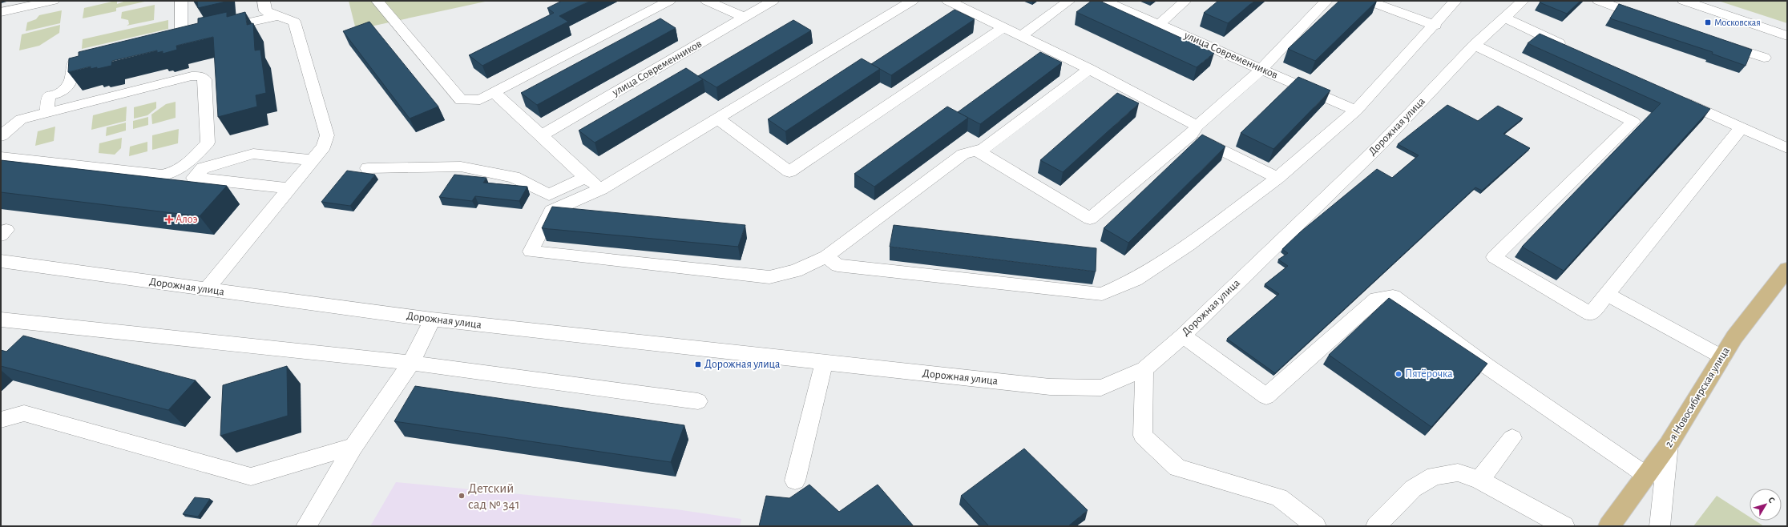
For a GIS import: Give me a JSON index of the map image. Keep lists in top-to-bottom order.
{
  "streets": {
    "main road": ["2-я Новосибирская улица"],
    "street": ["улица Современников", "Дорожная улица"]
  },
  "places": {
    "transit": ["Московская", "Дорожная улица"],
    "health": ["Алоэ"],
    "other": ["Пятёрочка", "Детский сад № 341"]
  },
  "north": "top right"
}
